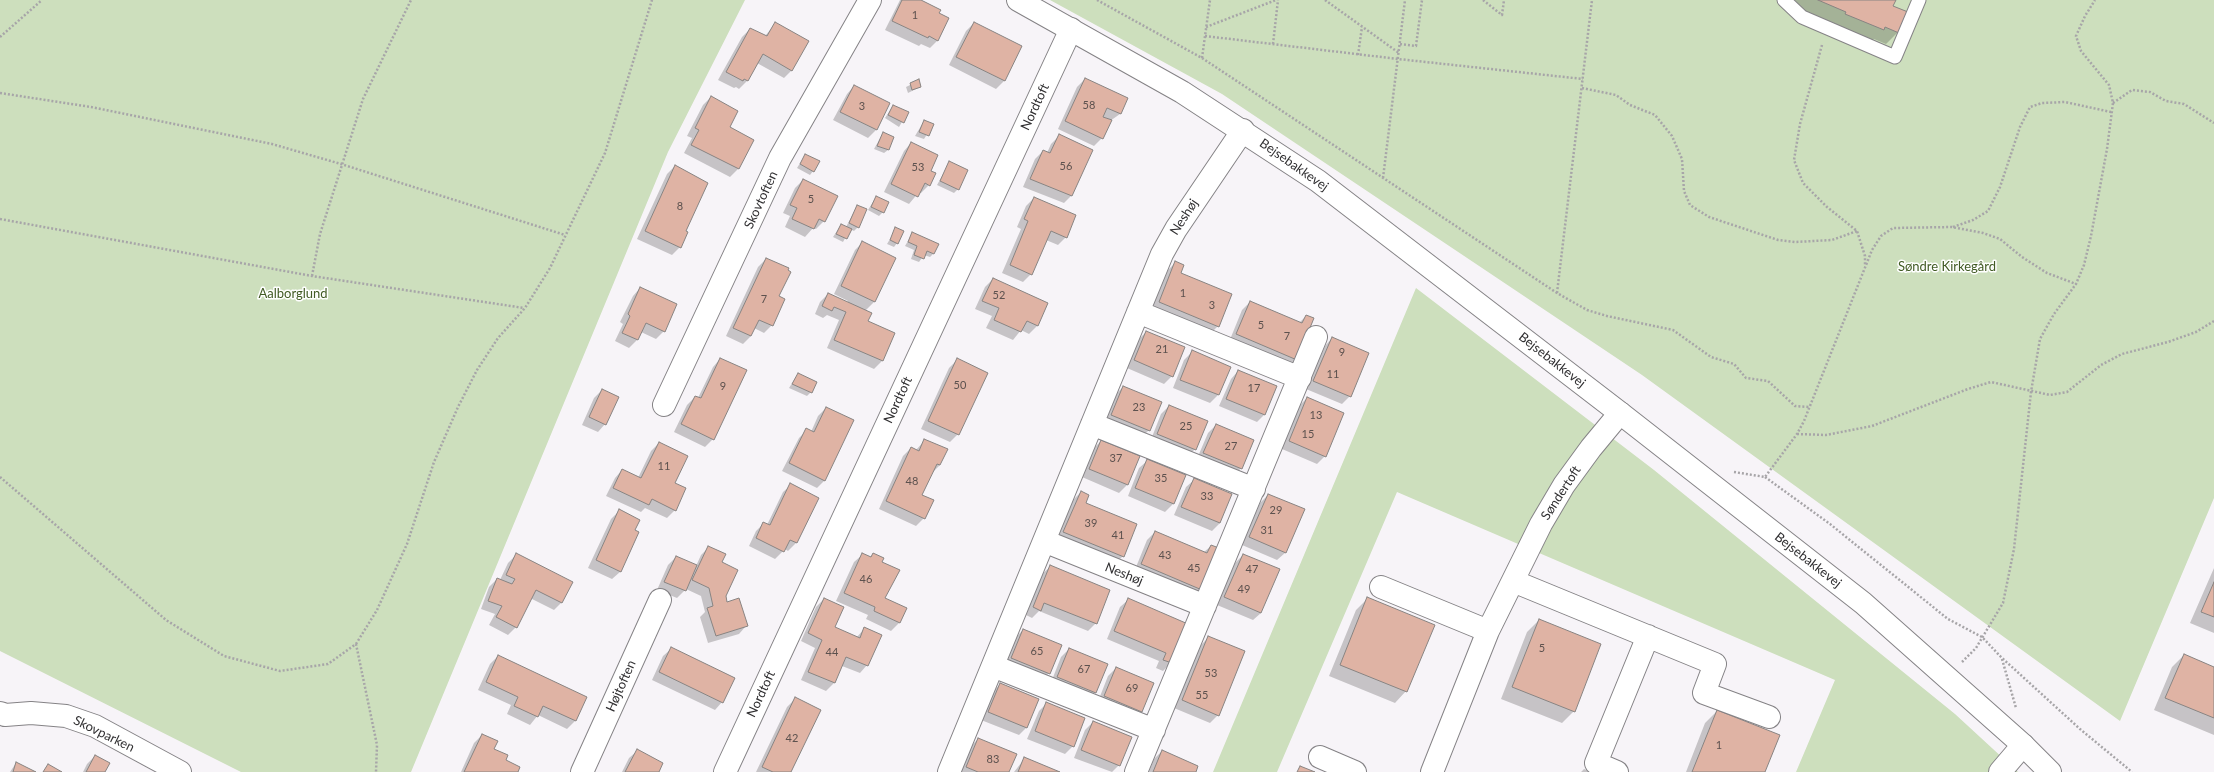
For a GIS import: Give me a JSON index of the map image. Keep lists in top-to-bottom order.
{
  "streets": {
    "street": [
      "Nordtoft",
      "Bejsebakkevej",
      "Skovtoften",
      "Neshøj",
      "Søndertoft",
      "Højtoften",
      "Skovparken"
    ]
  },
  "crossings": [
    ["Nordtoft", "Bejsebakkevej"],
    ["Bejsebakkevej", "Neshøj"],
    ["Bejsebakkevej", "Søndertoft"]
  ],
  "parks": ["Søndre Kirkegård", "Aalborglund"],
  "house_numbers": [
    "1",
    "58",
    "3",
    "56",
    "53",
    "5",
    "8",
    "1",
    "52",
    "7",
    "3",
    "5",
    "7",
    "21",
    "9",
    "11",
    "50",
    "9",
    "17",
    "23",
    "13",
    "25",
    "15",
    "27",
    "37",
    "11",
    "35",
    "48",
    "33",
    "29",
    "39",
    "31",
    "41",
    "43",
    "45",
    "47",
    "46",
    "49",
    "5",
    "65",
    "44",
    "67",
    "53",
    "69",
    "55",
    "42",
    "1",
    "83"
  ]
}
